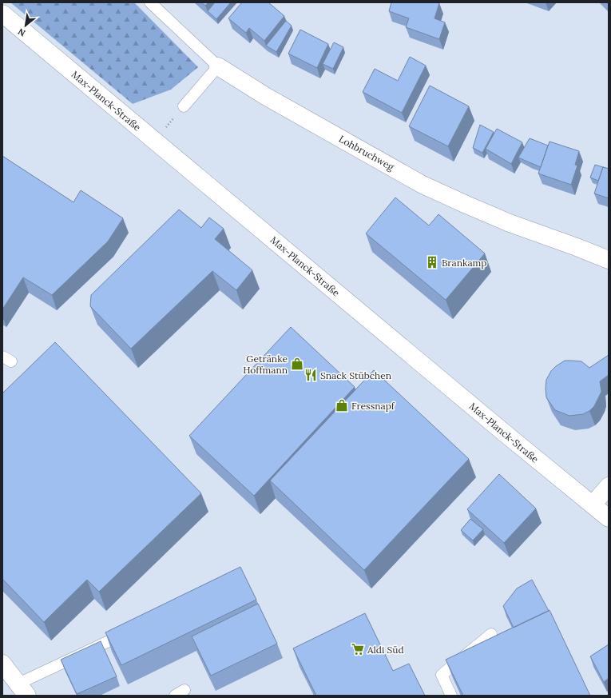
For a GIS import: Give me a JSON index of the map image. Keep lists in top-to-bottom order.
{
  "streets": {
    "street": ["Max-Planck-Straße", "Lohbruchweg"]
  },
  "places": {
    "building": ["Brankamp"],
    "shop": ["Getränke Hoffmann", "Fressnapf"],
    "restaurant": ["Snack Stübchen"],
    "supermarket": ["Aldi Süd"]
  },
  "north": "bottom left"
}
